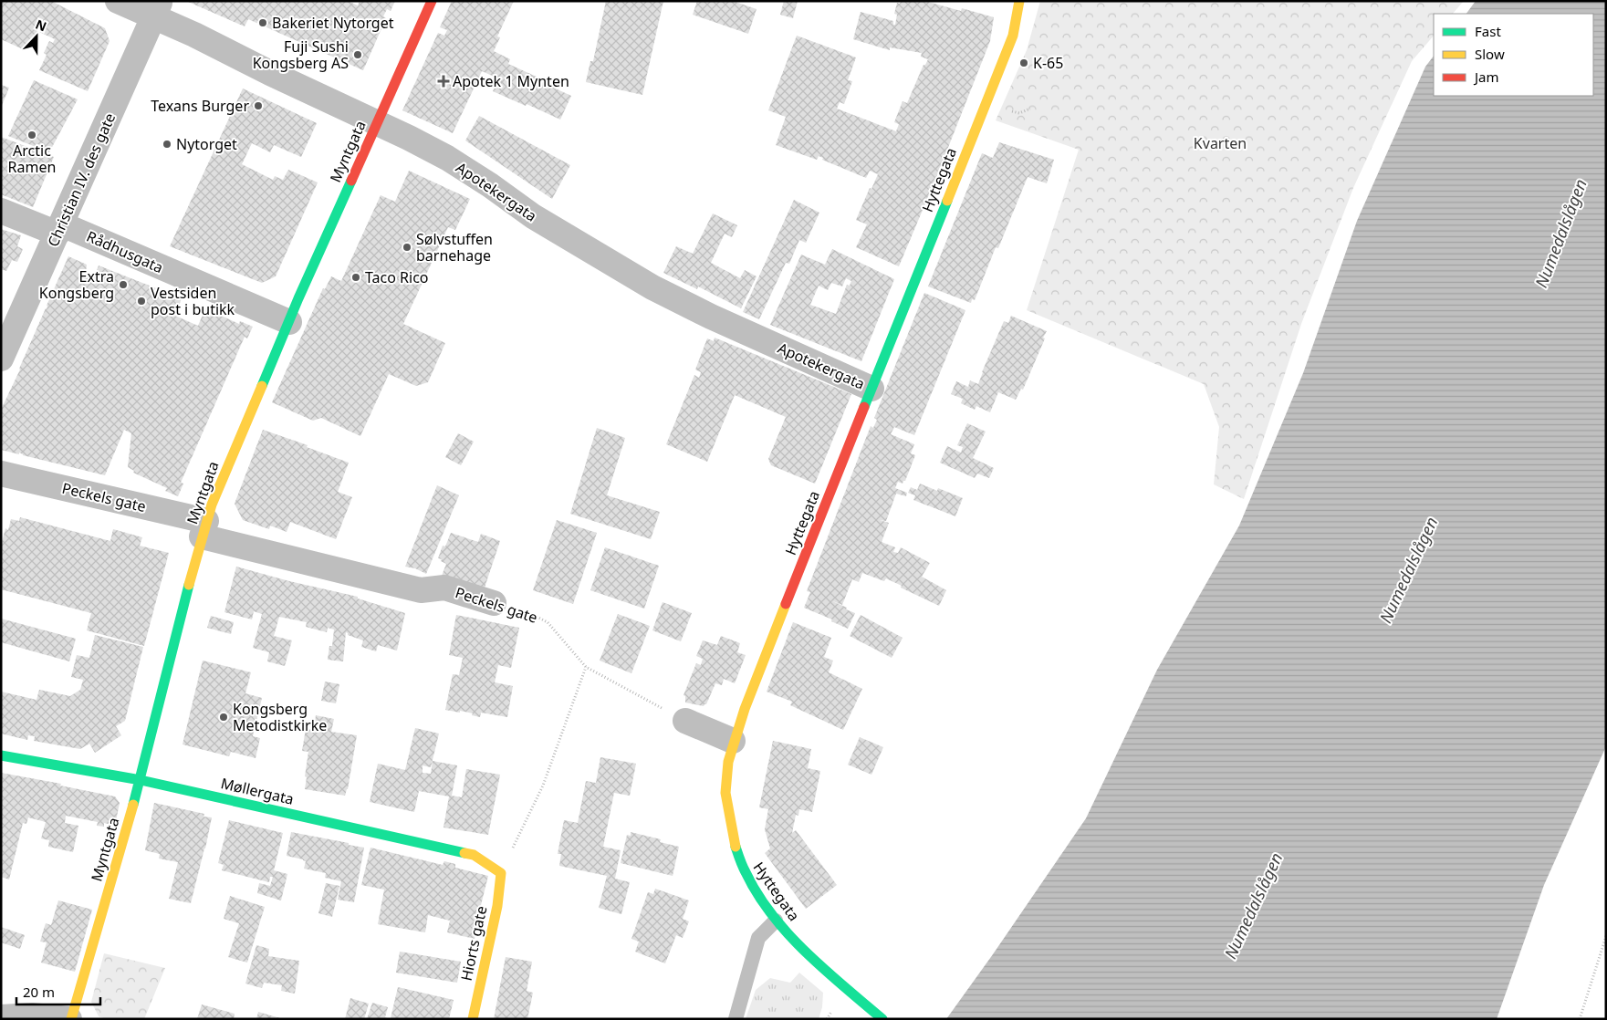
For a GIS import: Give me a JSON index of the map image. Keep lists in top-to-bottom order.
{
  "streets": {
    "street": [
      "Myntgata",
      "Christian IV. des gate",
      "Hyttegata",
      "Apotekergata",
      "Rådhusgata",
      "Peckels gate",
      "Møllergata",
      "Hiorts gate"
    ]
  },
  "crossings": [
    ["Myntgata", "Apotekergata"],
    ["Myntgata", "Rådhusgata"],
    ["Myntgata", "Peckels gate"],
    ["Myntgata", "Møllergata"],
    ["Christian IV. des gate", "Apotekergata"],
    ["Christian IV. des gate", "Rådhusgata"],
    ["Hyttegata", "Apotekergata"],
    ["Møllergata", "Hiorts gate"]
  ],
  "water": ["Numedalslågen"],
  "parks": ["Kvarten"],
  "places": {
    "other": [
      "Bakeriet Nytorget",
      "Fuji Sushi Kongsberg AS",
      "K-65",
      "Texans Burger",
      "Arctic Ramen",
      "Nytorget",
      "Sølvstuffen barnehage",
      "Taco Rico",
      "Extra Kongsberg",
      "Vestsiden post i butikk",
      "Kongsberg Metodistkirke"
    ],
    "health": ["Apotek 1 Mynten"]
  },
  "legend": ["Fast", "Slow", "Jam"],
  "scale_bar": "20 m",
  "north": "top"
}
